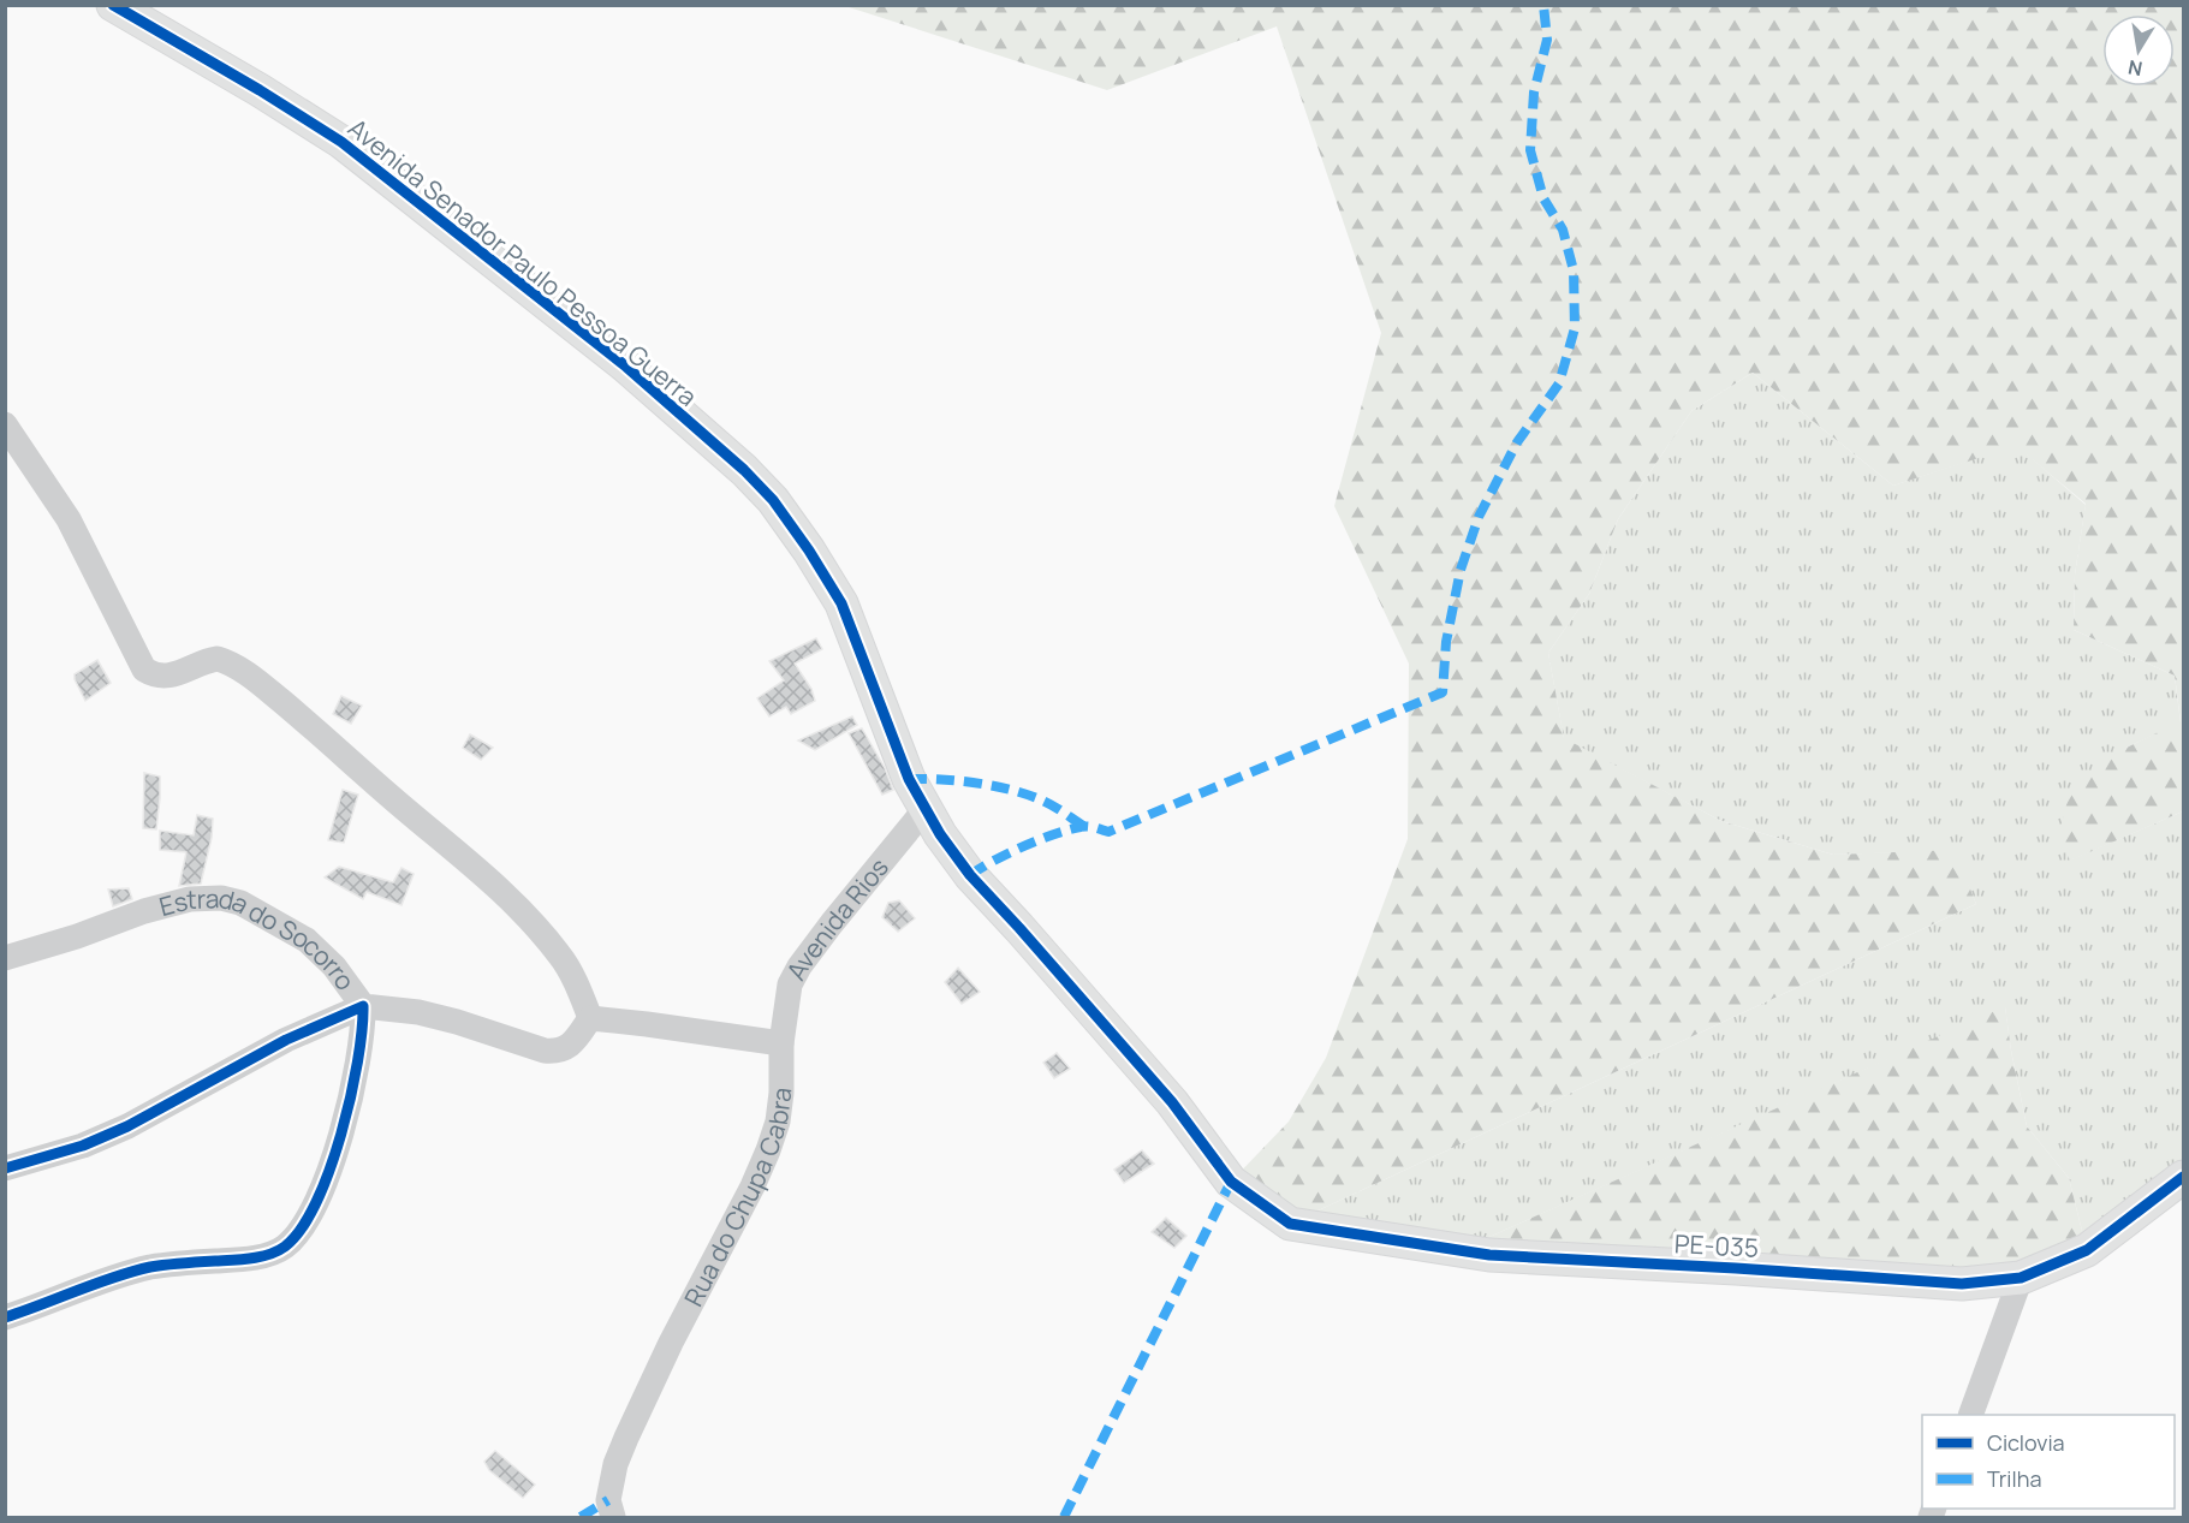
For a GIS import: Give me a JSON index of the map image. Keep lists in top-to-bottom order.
{
  "streets": {
    "main road": ["Avenida Senador Paulo Pessoa Guerra", "PE-035"],
    "street": ["Avenida Rios", "Estrada do Socorro", "Rua do Chupa Cabra"]
  },
  "crossings": [
    ["Avenida Senador Paulo Pessoa Guerra", "Avenida Rios"],
    ["Avenida Senador Paulo Pessoa Guerra", "PE-035"],
    ["Avenida Rios", "Rua do Chupa Cabra"]
  ],
  "legend": ["Ciclovia", "Trilha"],
  "north": "bottom"
}
